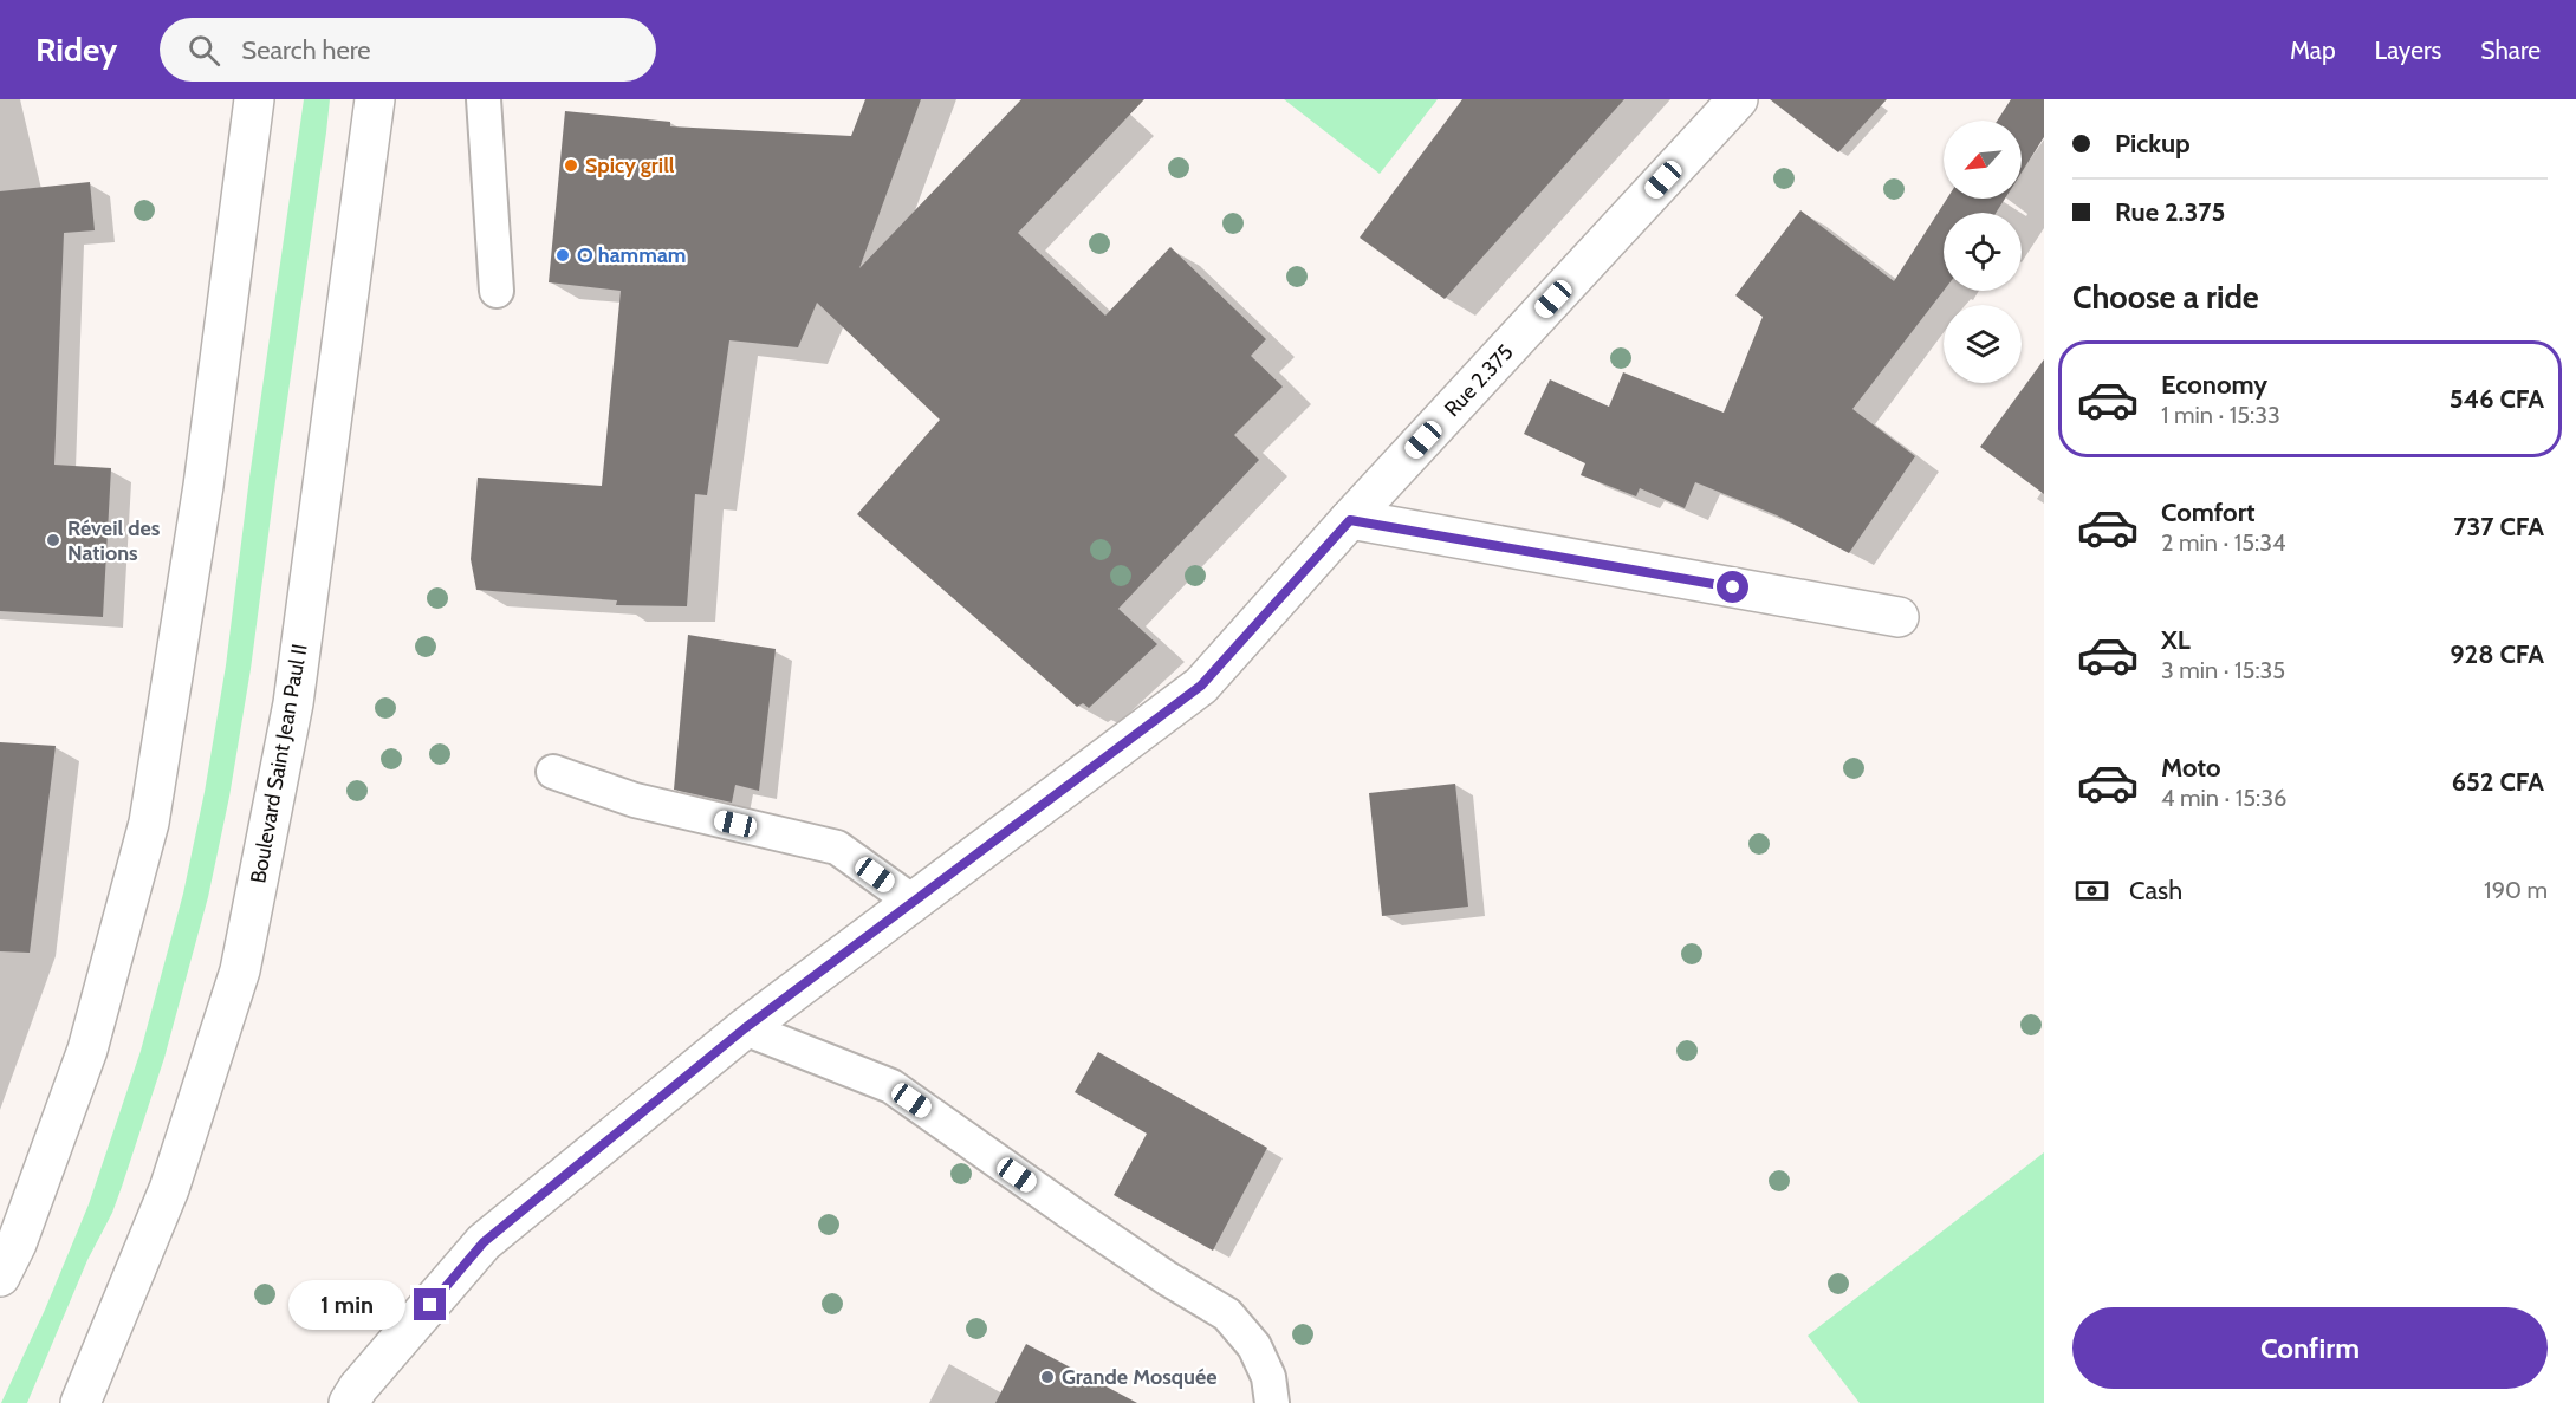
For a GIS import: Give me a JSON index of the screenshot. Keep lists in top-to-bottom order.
{
  "streets": {
    "main road": ["Rue 2.375", "Boulevard Saint Jean Paul II"]
  },
  "places": [
    "Spicy grill",
    "O hammam",
    "Réveil des Nations",
    "Grande Mosquée"
  ],
  "north": "bottom left",
  "page": {
    "header": "Ridey",
    "search": "Search here",
    "nav": ["Map", "Layers", "Share"],
    "banner": ["Pickup", "Rue 2.375"],
    "heading": "Choose a ride",
    "list": [
      {
        "name": "Economy",
        "note": "1 min · 15:33",
        "value": "546 CFA"
      },
      {
        "name": "Comfort",
        "note": "2 min · 15:34",
        "value": "737 CFA"
      },
      {
        "name": "XL",
        "note": "3 min · 15:35",
        "value": "928 CFA"
      },
      {
        "name": "Moto",
        "note": "4 min · 15:36",
        "value": "652 CFA"
      }
    ],
    "pay": ["Cash", "190 m"],
    "bubble": "1 min",
    "buttons": "Confirm"
  }
}
